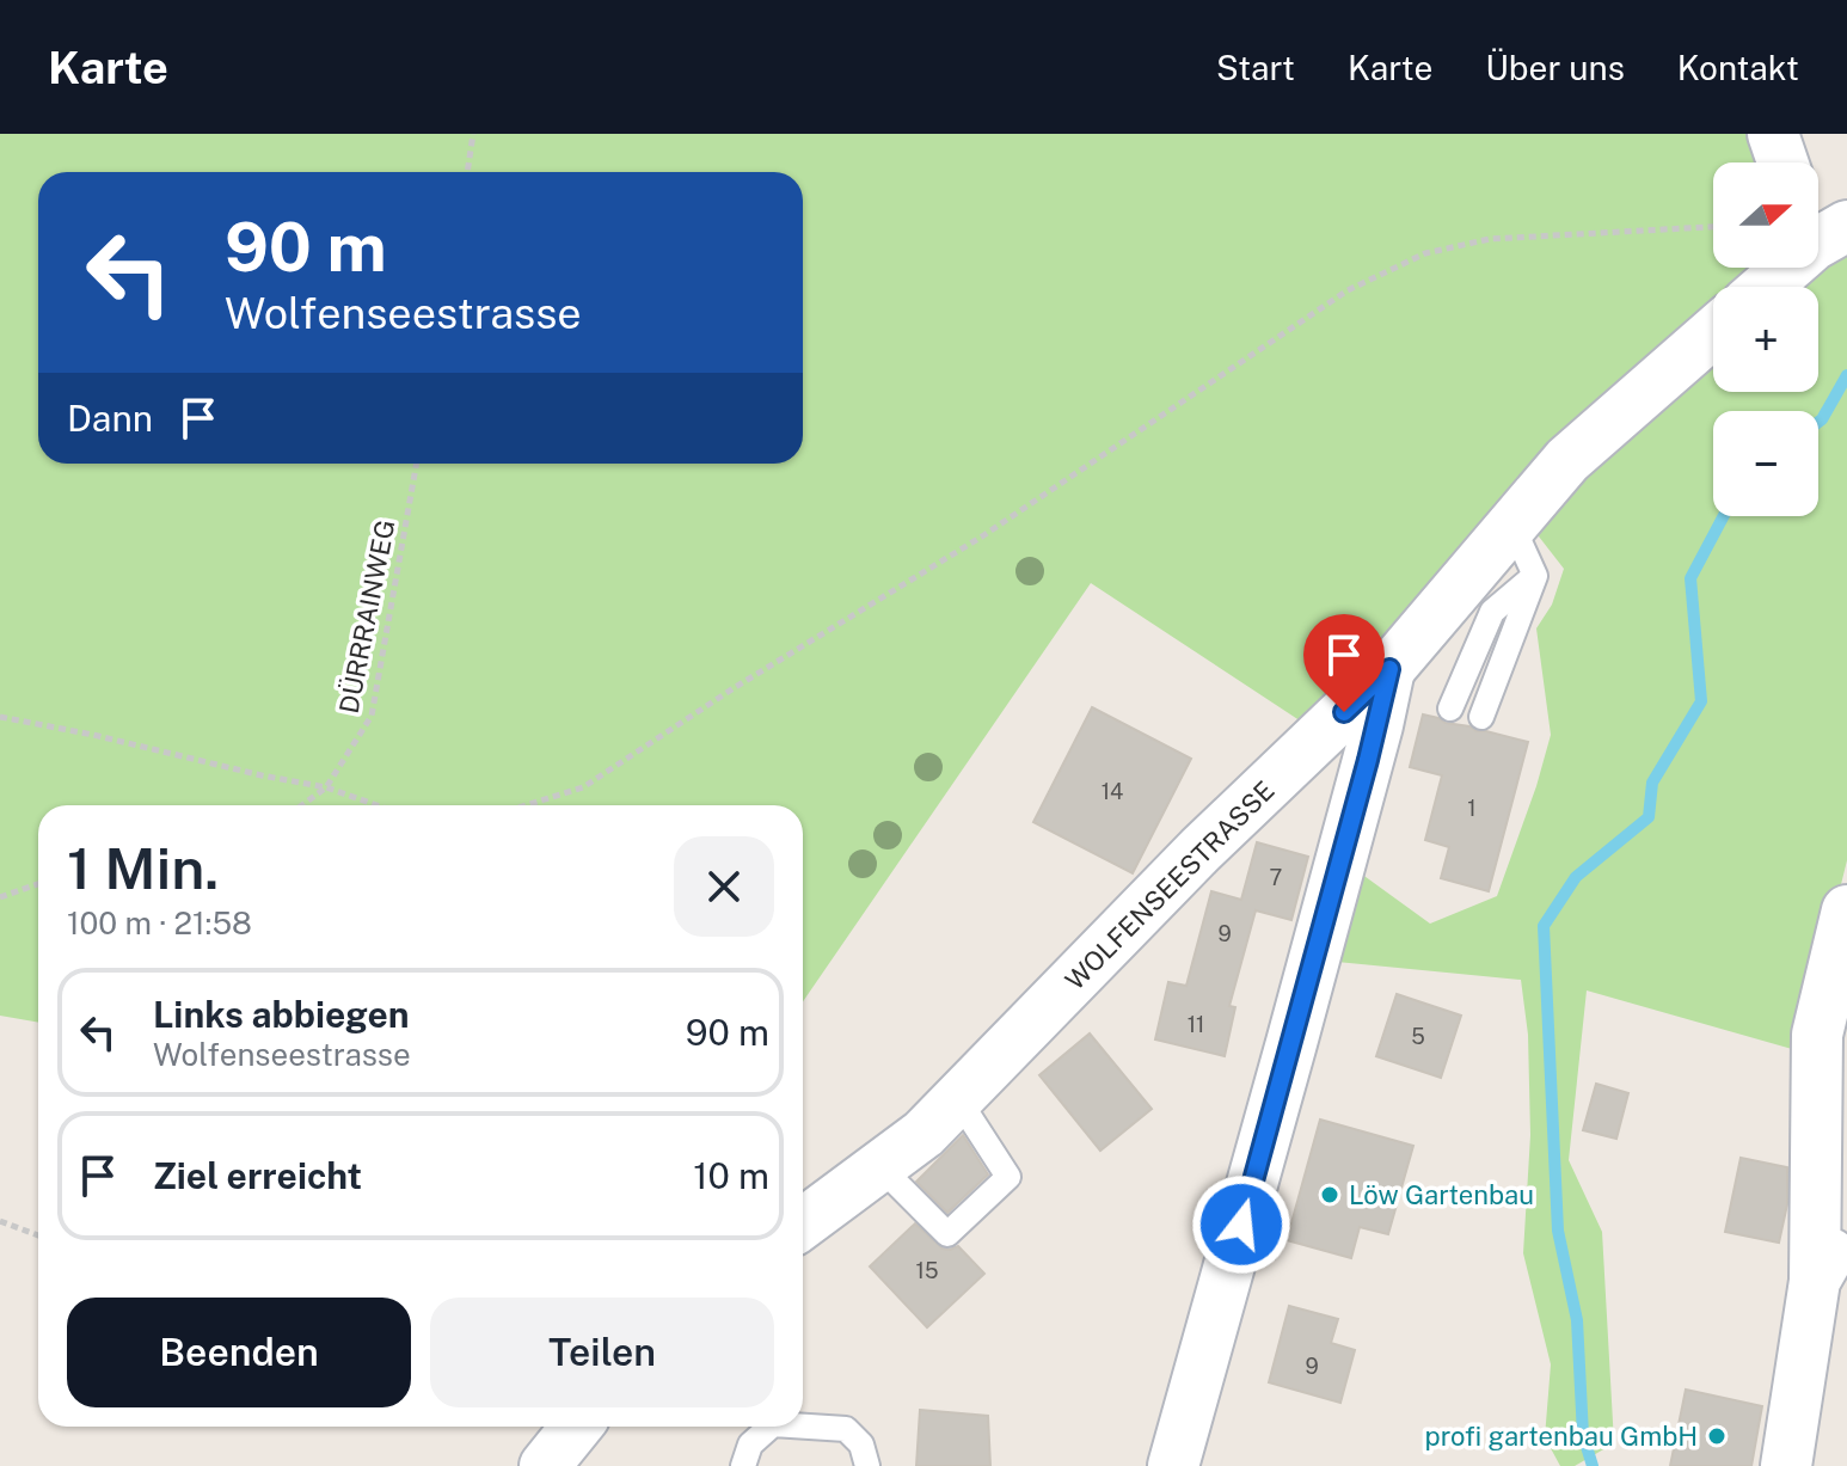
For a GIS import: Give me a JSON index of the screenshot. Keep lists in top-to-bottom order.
{
  "streets": {
    "street": ["WOLFENSEESTRASSE"],
    "path": ["DÜRRRAINWEG"]
  },
  "places": ["Löw Gartenbau", "profi gartenbau GmbH"],
  "house_numbers": [
    "14",
    "1",
    "7",
    "9",
    "11",
    "5",
    "15",
    "9"
  ],
  "north": "right",
  "page": {
    "header": "Karte",
    "nav": [
      "Start",
      "Karte",
      "Über uns",
      "Kontakt"
    ],
    "map_buttons": ["+", "−"],
    "turn": ["90 m", "Wolfenseestrasse"],
    "then": "Dann",
    "heading": ["1 Min.", "100 m · 21:58"],
    "list": [
      {
        "name": "Links abbiegen",
        "note": "Wolfenseestrasse",
        "value": "90 m"
      },
      {
        "name": "Ziel erreicht",
        "value": "10 m"
      }
    ],
    "buttons": ["Beenden", "Teilen"]
  }
}
